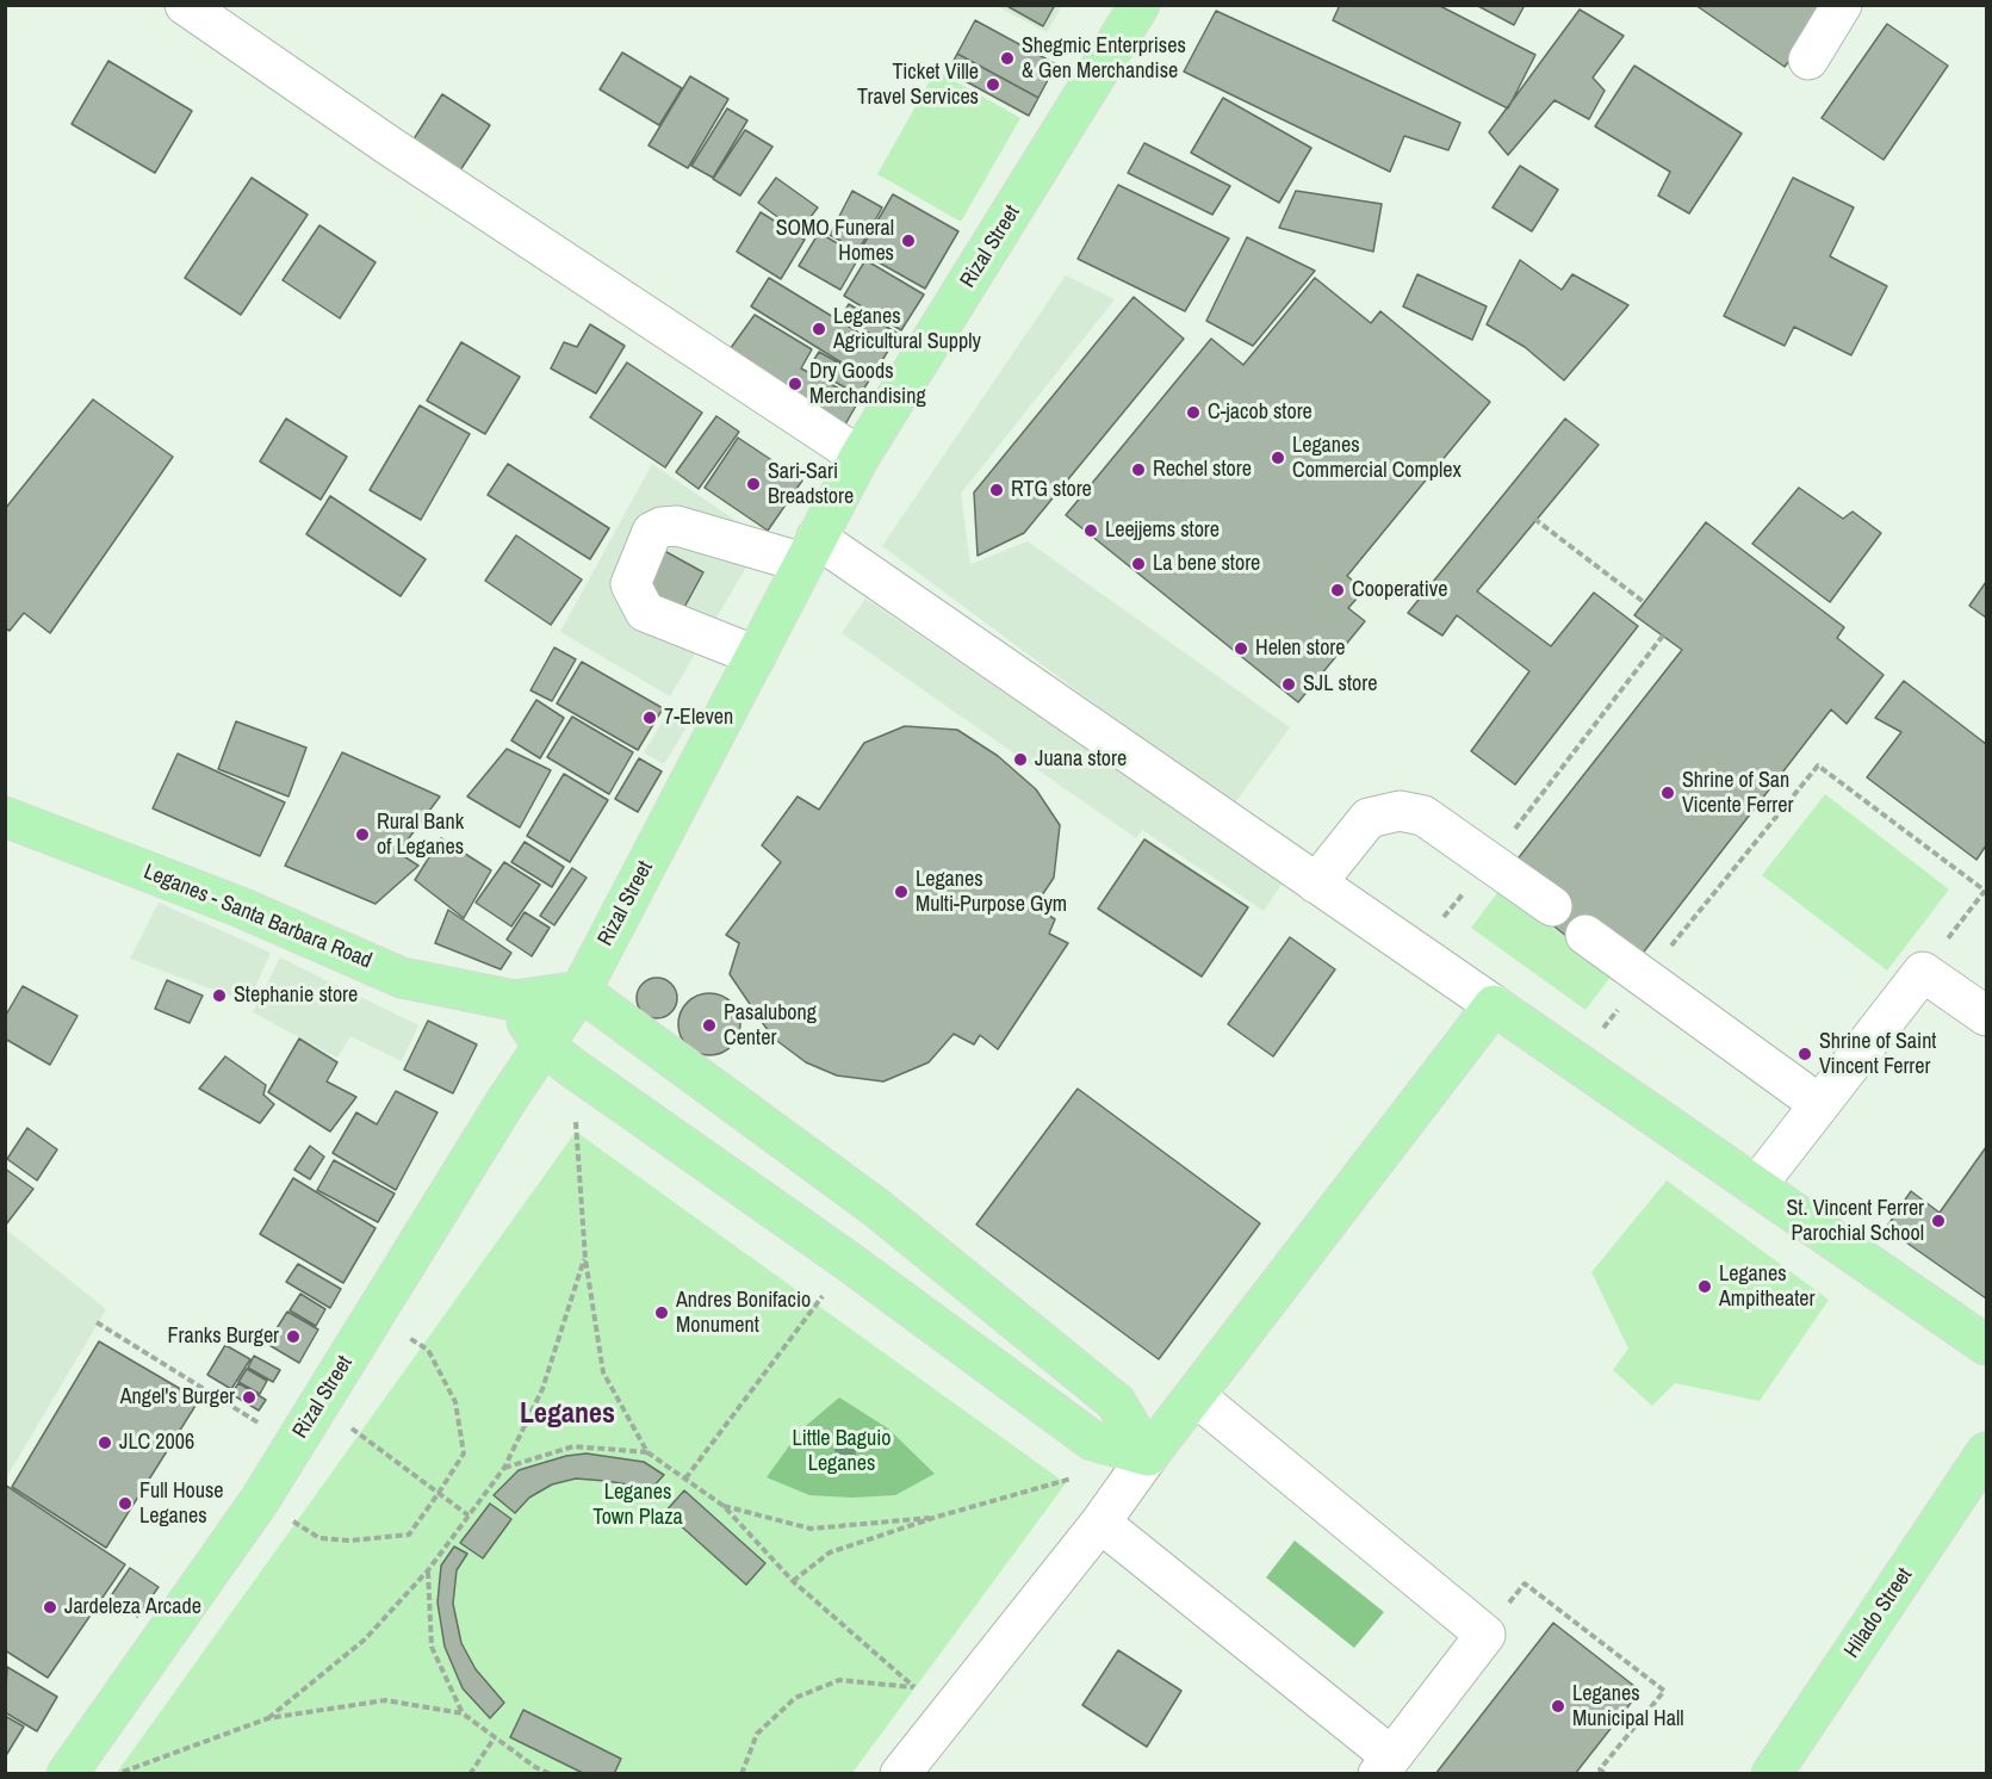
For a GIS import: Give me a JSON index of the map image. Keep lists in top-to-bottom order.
{
  "streets": {
    "main road": ["Rizal Street", "Leganes - Santa Barbara Road", "Hilado Street"]
  },
  "crossings": [
    ["Rizal Street", "Leganes - Santa Barbara Road"]
  ],
  "districts": ["Leganes"],
  "parks": ["Little Baguio Leganes", "Leganes Town Plaza"],
  "places": [
    "Shegmic Enterprises & Gen Merchandise",
    "Ticket Ville Travel Services",
    "SOMO Funeral Homes",
    "Leganes Agricultural Supply",
    "Dry Goods Merchandising",
    "C-jacob store",
    "Leganes Commercial Complex",
    "Rechel store",
    "Sari-Sari Breadstore",
    "RTG store",
    "Leejjems store",
    "La bene store",
    "Cooperative",
    "Helen store",
    "SJL store",
    "7-Eleven",
    "Juana store",
    "Shrine of San Vicente Ferrer",
    "Rural Bank of Leganes",
    "Leganes Multi-Purpose Gym",
    "Stephanie store",
    "Pasalubong Center",
    "Shrine of Saint Vincent Ferrer",
    "St. Vincent Ferrer Parochial School",
    "Leganes Ampitheater",
    "Andres Bonifacio Monument",
    "Franks Burger",
    "Angel's Burger",
    "JLC 2006",
    "Full House Leganes",
    "Jardeleza Arcade",
    "Leganes Municipal Hall"
  ]
}
